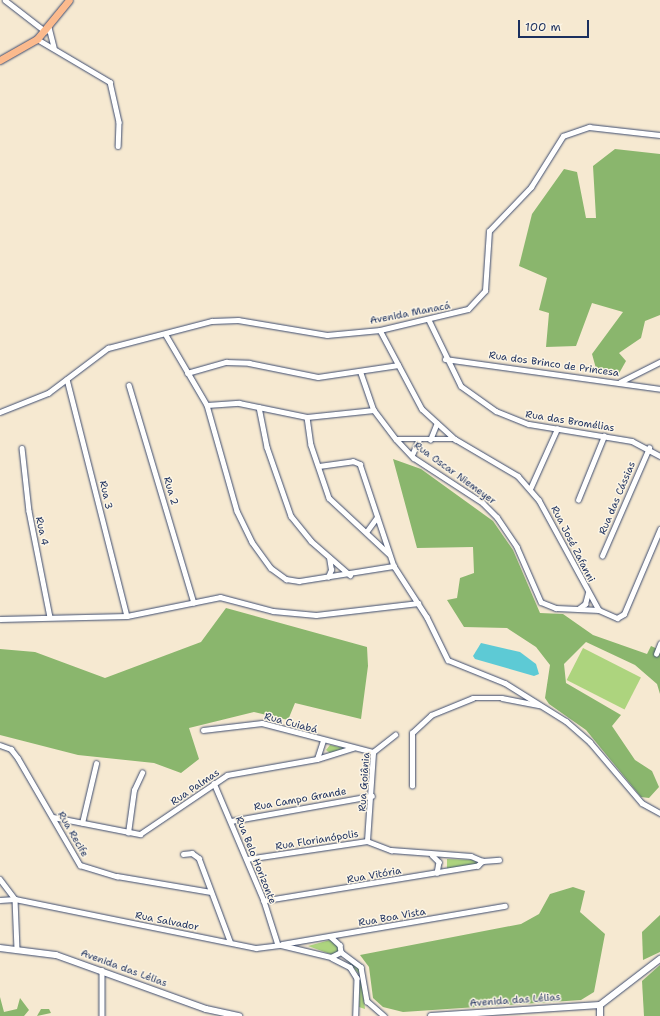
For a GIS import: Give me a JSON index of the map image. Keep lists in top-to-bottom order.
{
  "streets": {
    "street": [
      "Avenida Manacá",
      "Rua dos Brinco de Princesa",
      "Rua das Bromélias",
      "Rua Oscar Niemeyer",
      "Rua 2",
      "Rua 3",
      "Rua das Cássias",
      "Rua 4",
      "Rua José Zafanni",
      "Rua Cuiabá",
      "Rua Goiânia",
      "Rua Palmas",
      "Rua Campo Grande",
      "Rua Recife",
      "Rua Florianópolis",
      "Rua Belo Horizonte",
      "Rua Vitória",
      "Rua Boa Vista",
      "Rua Salvador",
      "Avenida das Lélias"
    ]
  },
  "crossings": [
    ["Avenida Manacá", "Rua das Bromélias"],
    ["Avenida Manacá", "Rua 3"],
    ["Avenida Manacá", "Rua José Zafanni"],
    ["Rua dos Brinco de Princesa", "Rua das Bromélias"],
    ["Rua das Bromélias", "Rua das Cássias"],
    ["Rua Oscar Niemeyer", "Rua José Zafanni"],
    ["Rua Cuiabá", "Rua Goiânia"],
    ["Rua Cuiabá", "Rua Palmas"],
    ["Rua Goiânia", "Rua Campo Grande"],
    ["Rua Goiânia", "Rua Florianópolis"],
    ["Rua Palmas", "Rua Recife"],
    ["Rua Palmas", "Rua Belo Horizonte"],
    ["Rua Campo Grande", "Rua Belo Horizonte"],
    ["Rua Florianópolis", "Rua Belo Horizonte"],
    ["Rua Florianópolis", "Rua Vitória"],
    ["Rua Belo Horizonte", "Rua Vitória"],
    ["Rua Belo Horizonte", "Rua Boa Vista"],
    ["Rua Belo Horizonte", "Rua Salvador"],
    ["Rua Boa Vista", "Rua Salvador"]
  ],
  "scale_bar": "100 m"
}
